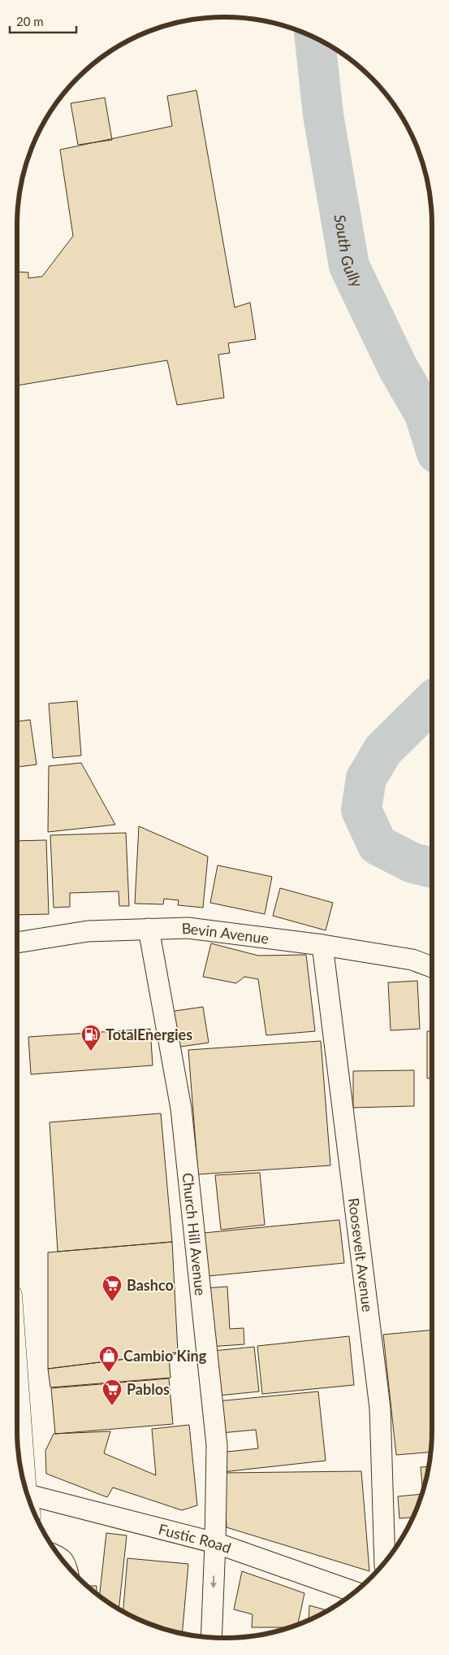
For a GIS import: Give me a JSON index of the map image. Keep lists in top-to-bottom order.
{
  "streets": {
    "street": [
      "Bevin Avenue",
      "Church Hill Avenue",
      "Roosevelt Avenue",
      "Fustic Road"
    ]
  },
  "crossings": [
    ["Bevin Avenue", "Church Hill Avenue"],
    ["Bevin Avenue", "Roosevelt Avenue"],
    ["Church Hill Avenue", "Fustic Road"]
  ],
  "water": ["South Gully"],
  "places": {
    "fuel station": ["TotalEnergies"],
    "supermarket": ["Bashco", "Pablos"],
    "shop": ["Cambio King"]
  },
  "scale_bar": "20 m"
}
